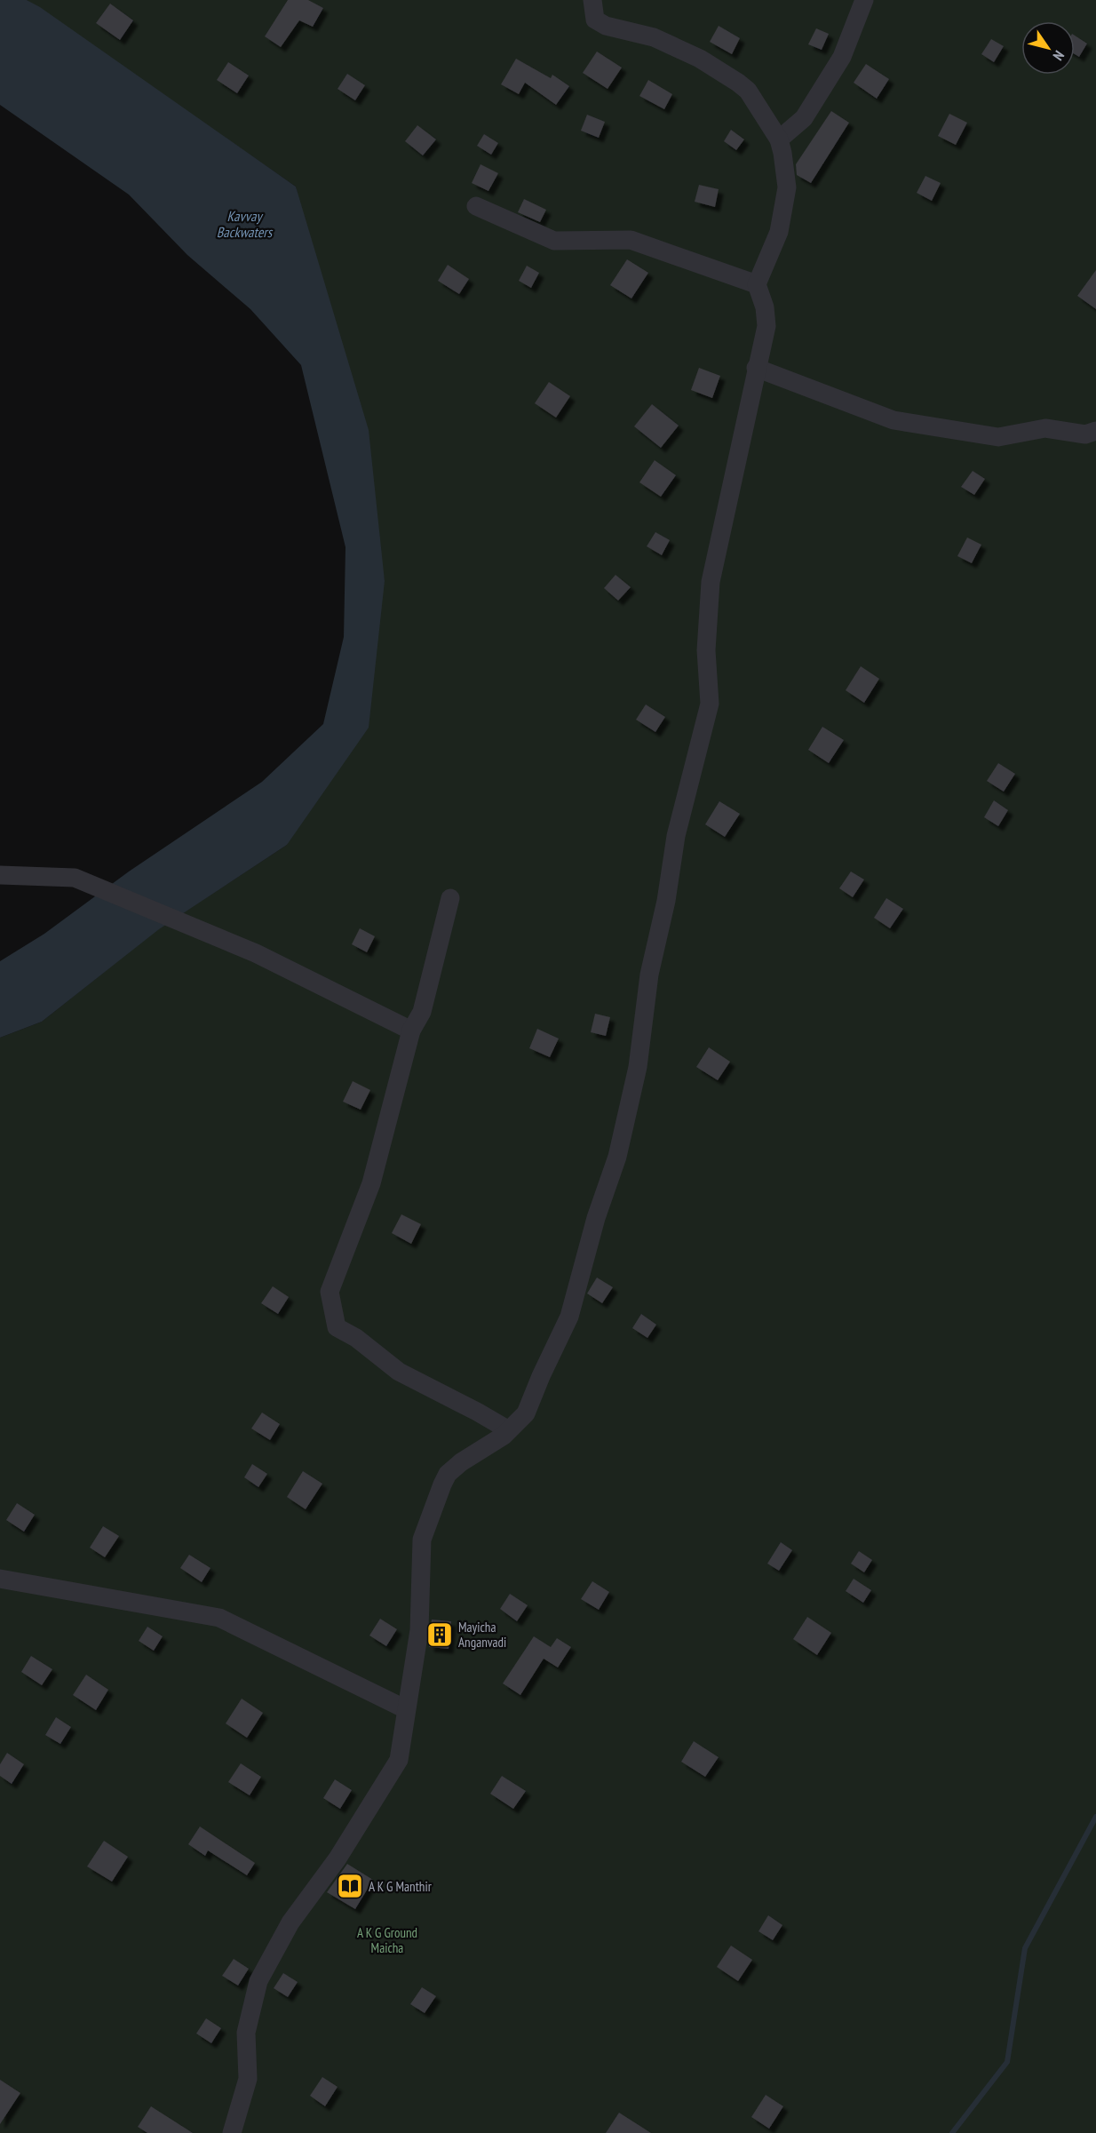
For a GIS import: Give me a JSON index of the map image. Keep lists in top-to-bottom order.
{
  "water": ["Kavvay Backwaters"],
  "parks": ["A K G Ground Maicha"],
  "places": {
    "building": ["Mayicha Anganvadi"],
    "library": ["A K G Manthir"]
  },
  "north": "bottom right"
}
